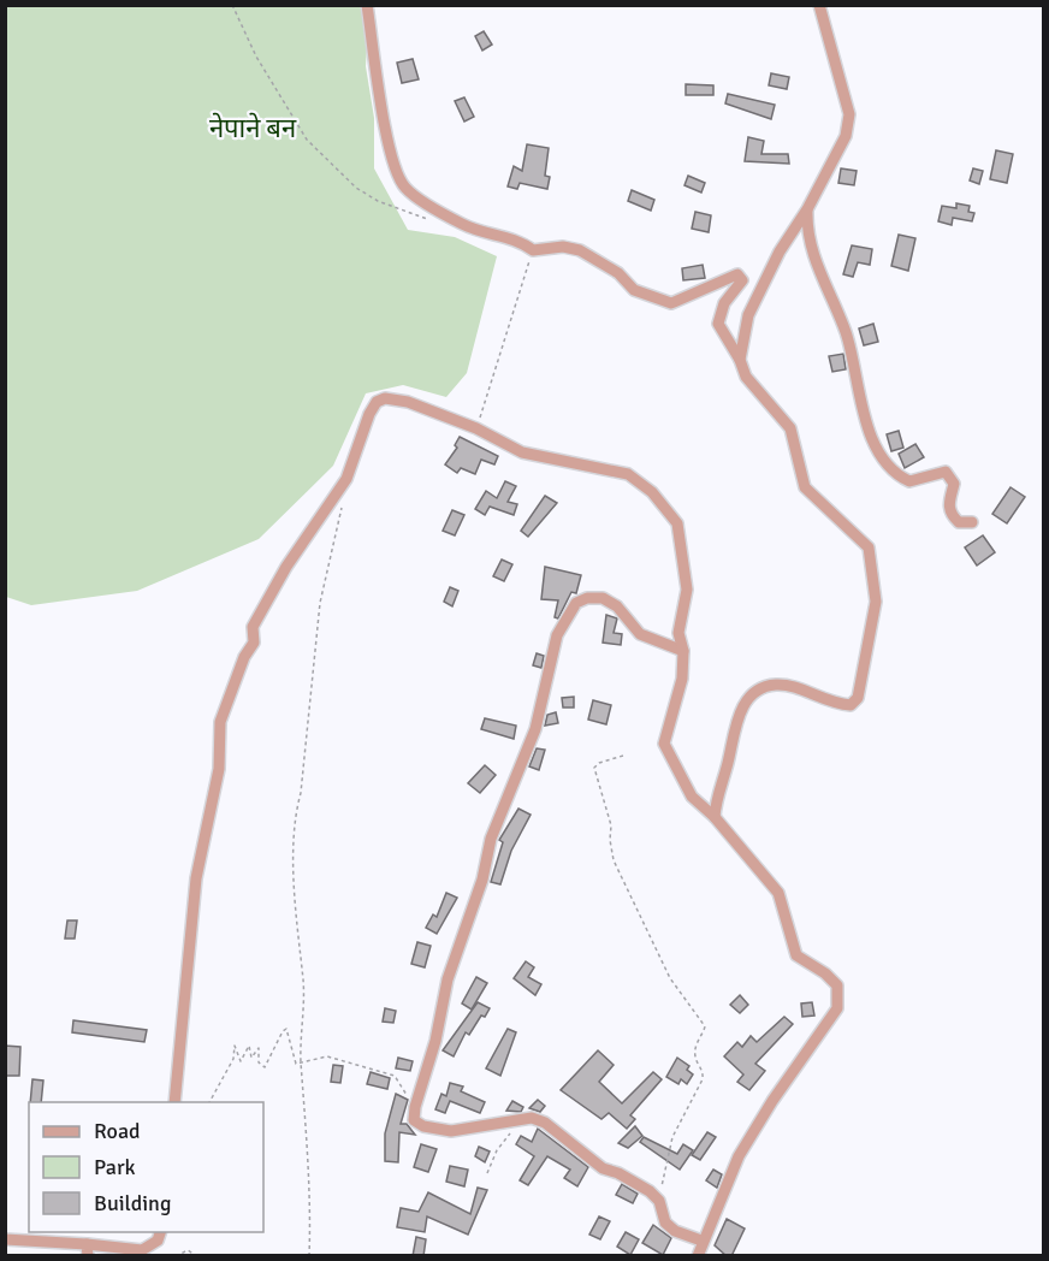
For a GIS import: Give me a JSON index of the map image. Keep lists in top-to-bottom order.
{
  "parks": ["नेपाने बन"],
  "legend": ["Road", "Park", "Building"]
}
